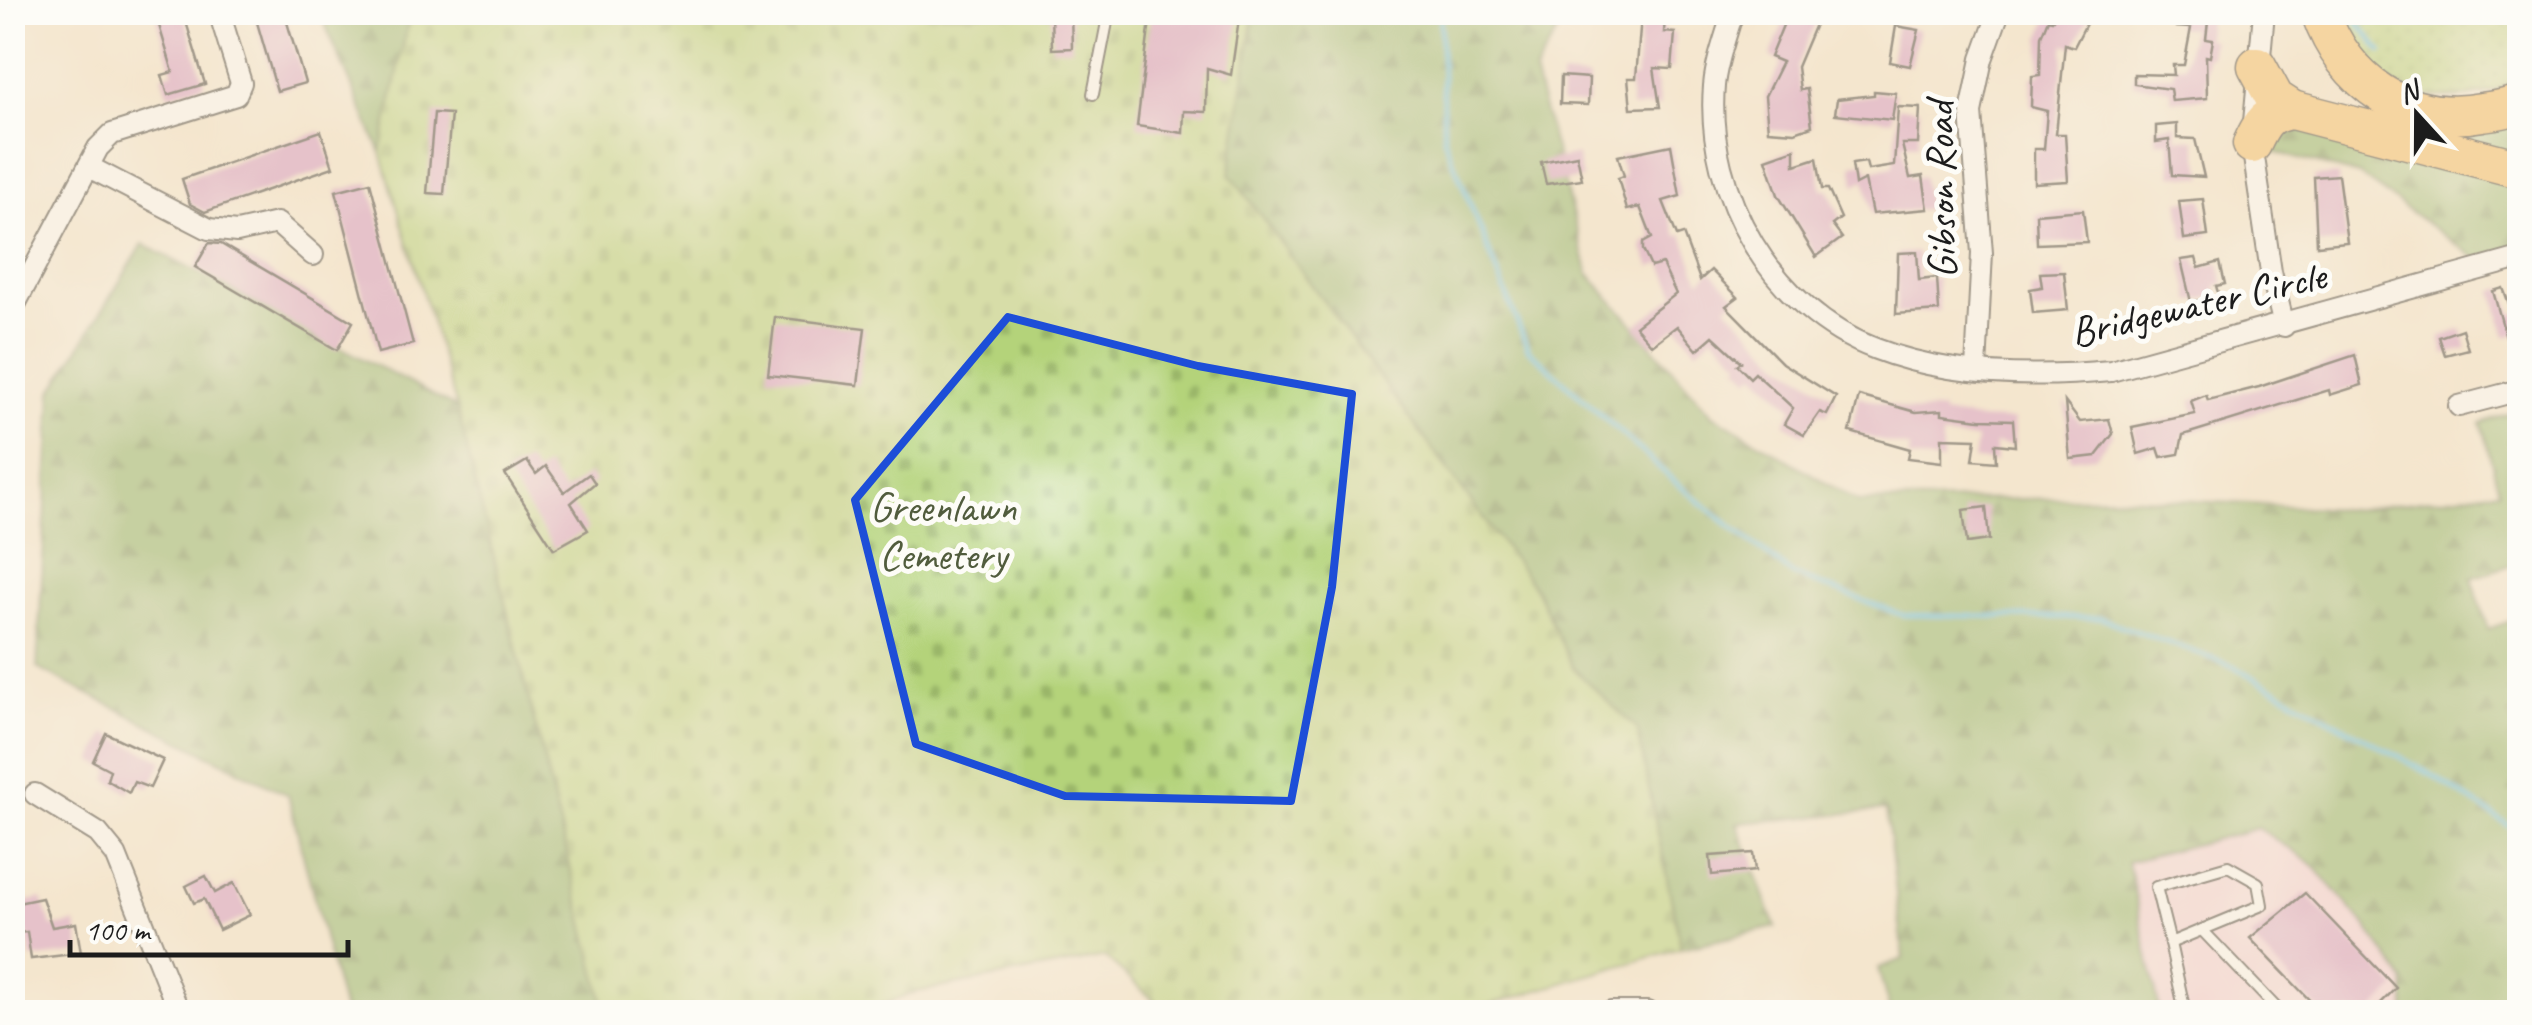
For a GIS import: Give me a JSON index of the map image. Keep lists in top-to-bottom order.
{
  "streets": {
    "street": ["Gibson Road", "Bridgewater Circle"]
  },
  "crossings": [
    ["Gibson Road", "Bridgewater Circle"]
  ],
  "parks": ["Greenlawn Cemetery"],
  "scale_bar": "100 m",
  "north": "top"
}
